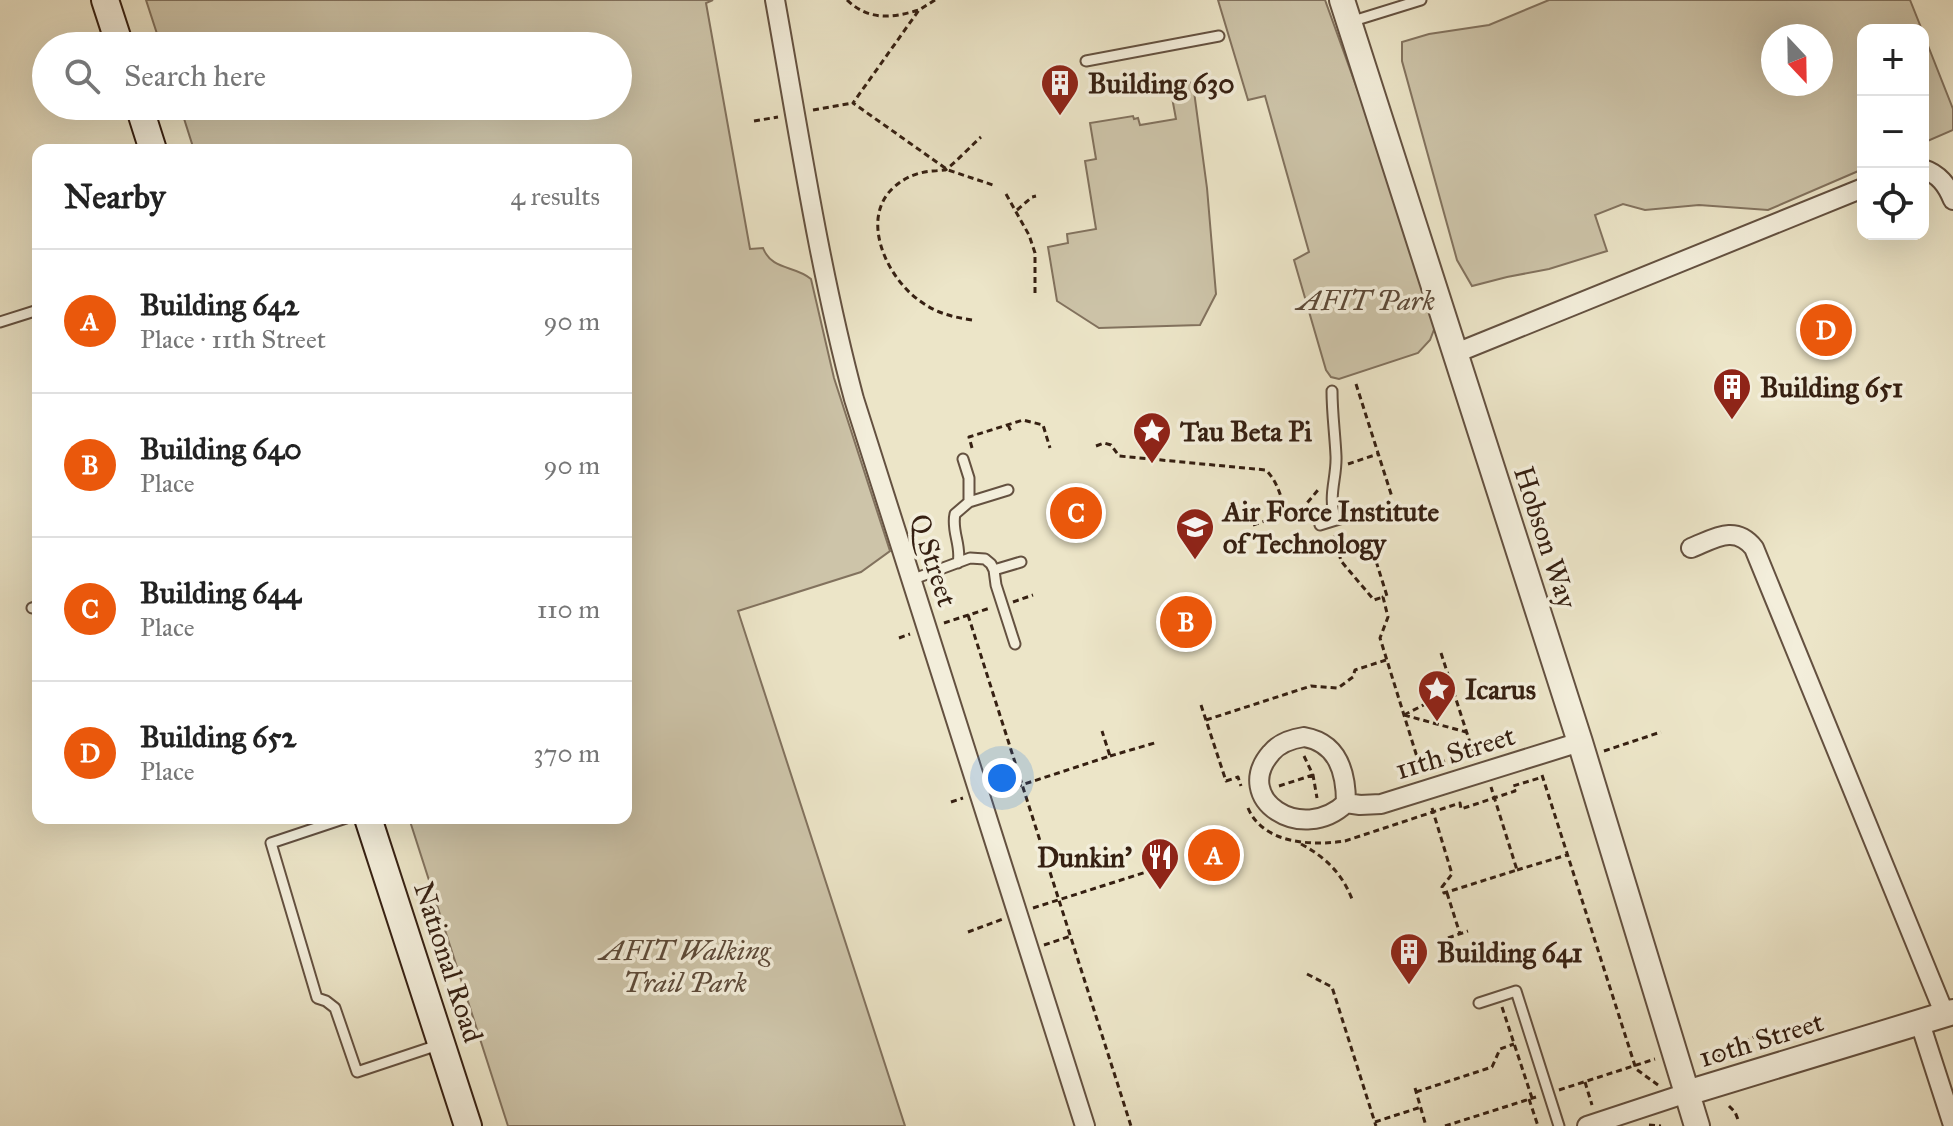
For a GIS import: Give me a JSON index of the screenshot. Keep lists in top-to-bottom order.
{
  "streets": {
    "main road": ["National Road"],
    "street": [
      "Hobson Way",
      "Q Street",
      "11th Street",
      "10th Street"
    ]
  },
  "crossings": [
    ["Hobson Way", "11th Street"],
    ["Hobson Way", "10th Street"]
  ],
  "parks": ["AFIT Park", "AFIT Walking Trail Park"],
  "places": {
    "building": ["Building 630", "Building 651", "Building 641"],
    "place": ["Tau Beta Pi", "Icarus"],
    "school or university": ["Air Force Institute of Technology"],
    "restaurant": ["Dunkin'"]
  },
  "north": "bottom",
  "page": {
    "map_buttons": ["+", "−"],
    "search": "Search here",
    "heading": ["Nearby", "4 results"],
    "list": [
      {
        "mark": "A",
        "name": "Building 642",
        "note": "Place · 11th Street",
        "value": "90 m"
      },
      {
        "mark": "B",
        "name": "Building 640",
        "note": "Place",
        "value": "90 m"
      },
      {
        "mark": "C",
        "name": "Building 644",
        "note": "Place",
        "value": "110 m"
      },
      {
        "mark": "D",
        "name": "Building 652",
        "note": "Place",
        "value": "370 m"
      }
    ],
    "pins": [
      "D",
      "C",
      "B",
      "A"
    ]
  }
}
